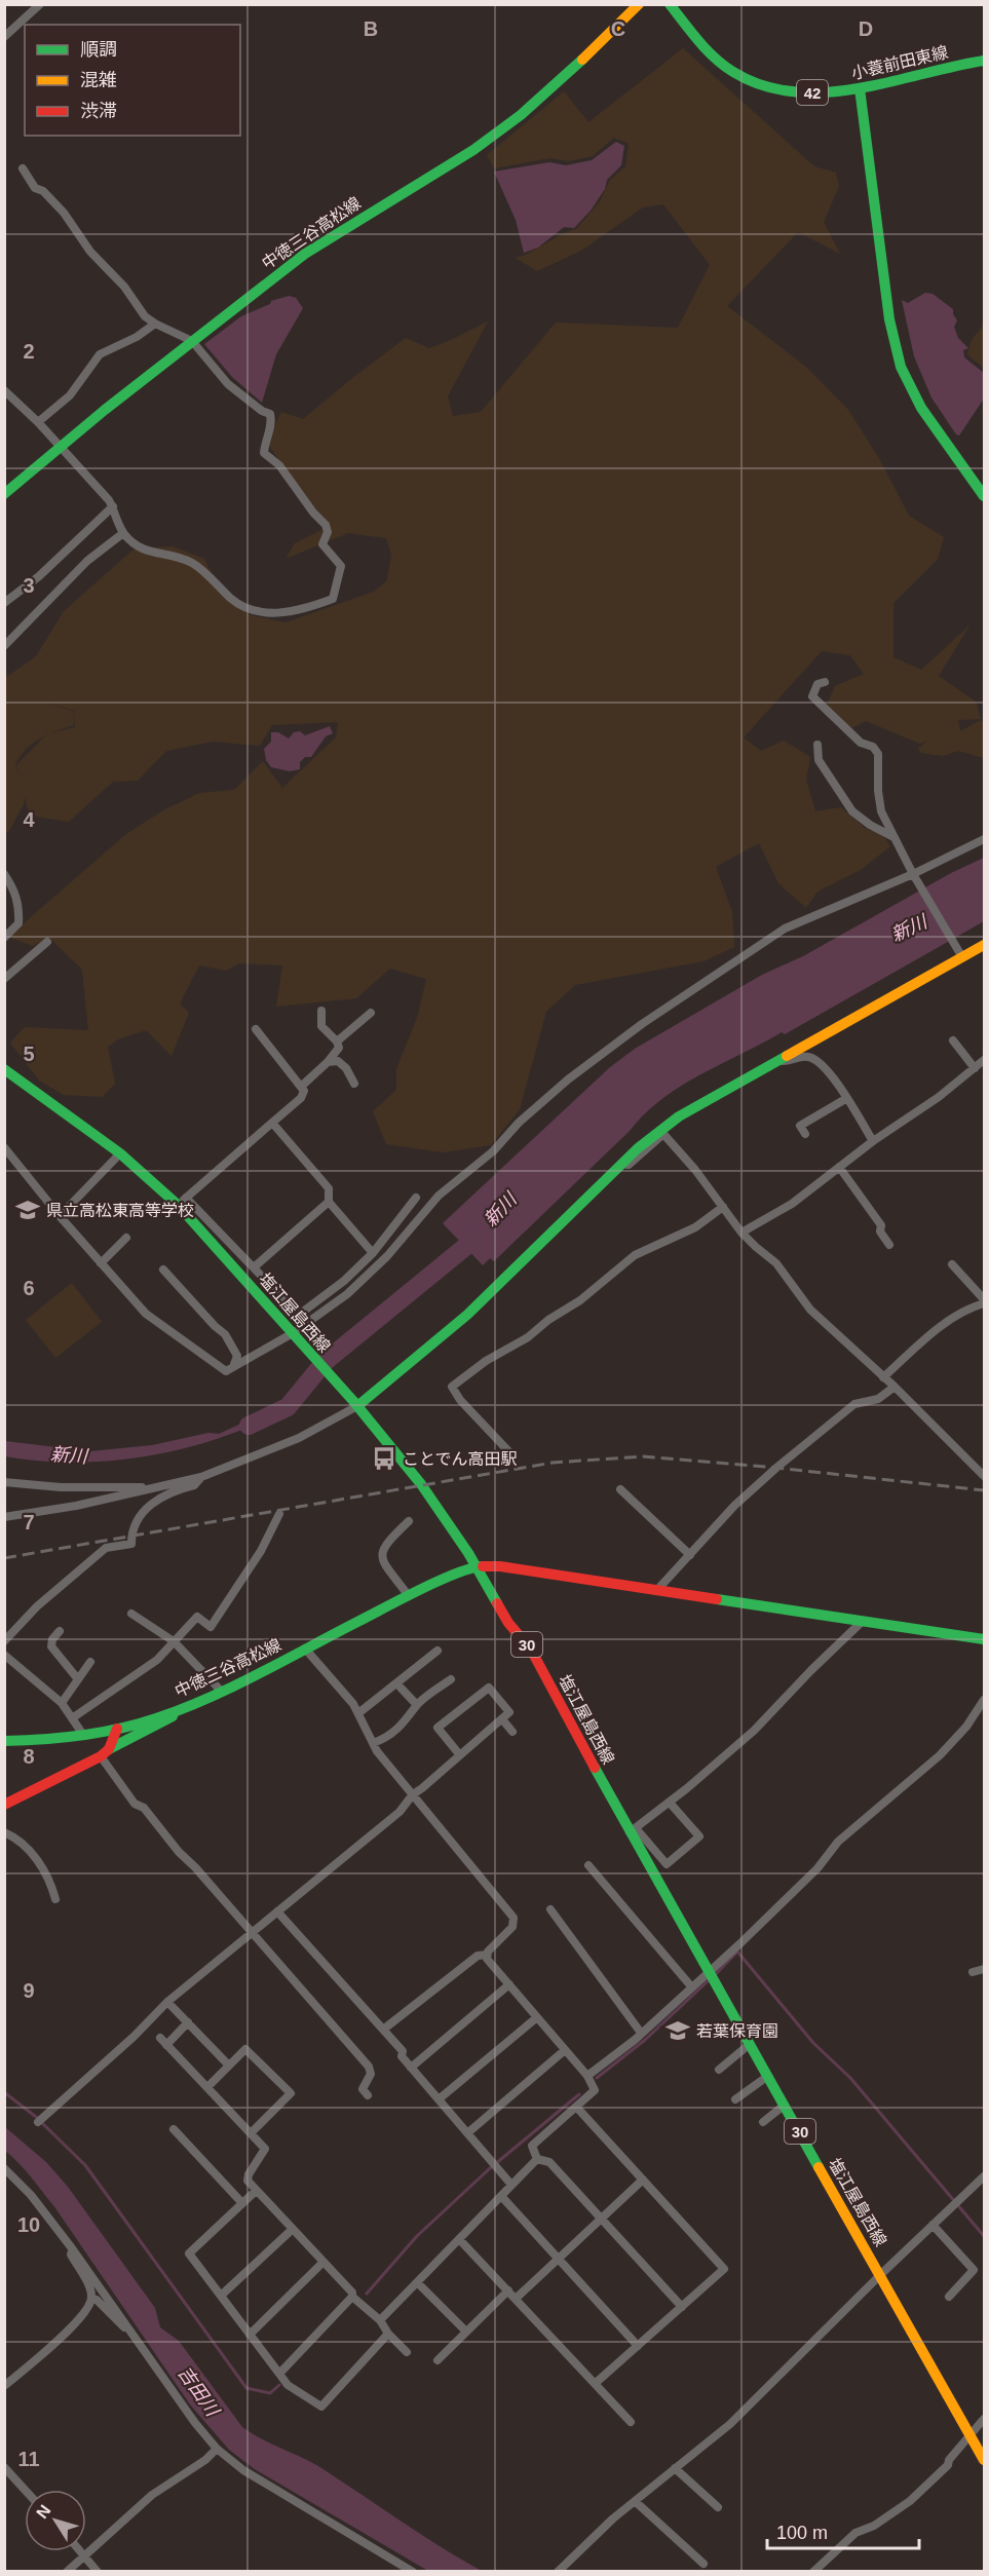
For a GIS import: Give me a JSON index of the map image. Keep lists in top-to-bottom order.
{
  "streets": {
    "main road": [
      "小蓑前田東線",
      "42",
      "中徳三谷高松線",
      "塩江屋島西線",
      "30"
    ]
  },
  "crossings": [
    ["中徳三谷高松線", "塩江屋島西線"]
  ],
  "water": ["新川", "吉田川"],
  "places": {
    "school or university": ["県立高松東高等学校", "若葉保育園"],
    "bus stop": ["ことでん高田駅"]
  },
  "legend": ["順調", "混雑", "渋滞"],
  "scale_bar": "100 m",
  "north": "top left",
  "grid": {
    "columns": ["B", "C", "D"],
    "rows": [
      "2",
      "3",
      "4",
      "5",
      "6",
      "7",
      "8",
      "9",
      "10",
      "11"
    ]
  }
}
